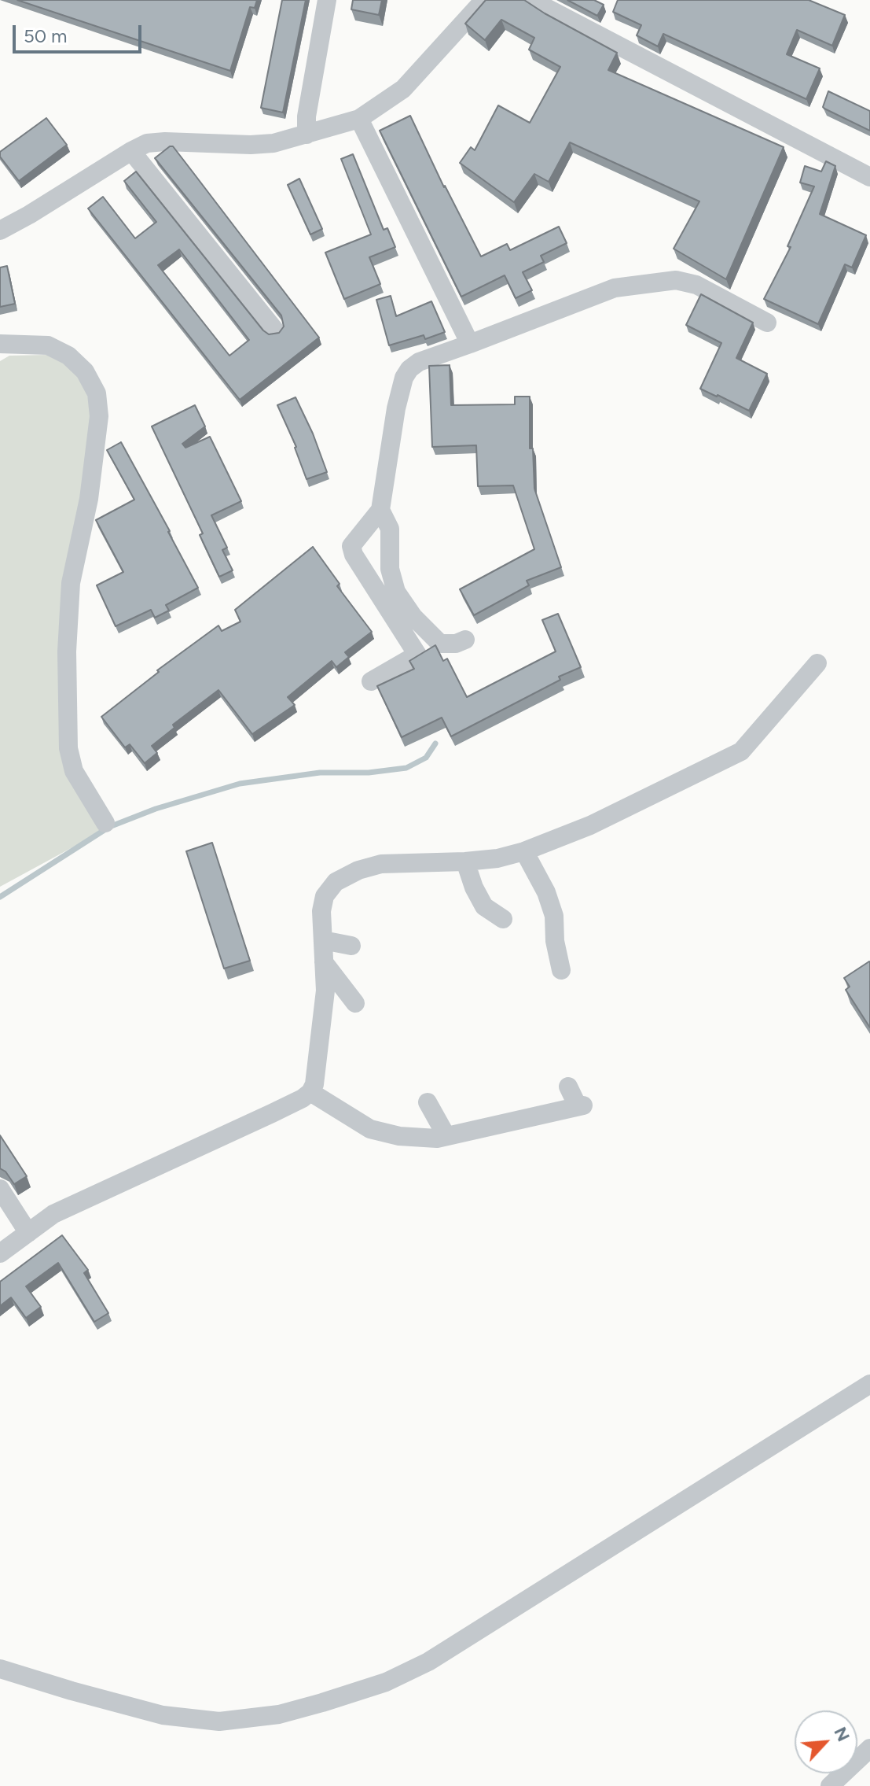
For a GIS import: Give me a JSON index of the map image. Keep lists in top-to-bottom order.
{
  "scale_bar": "50 m",
  "north": "top right"
}
